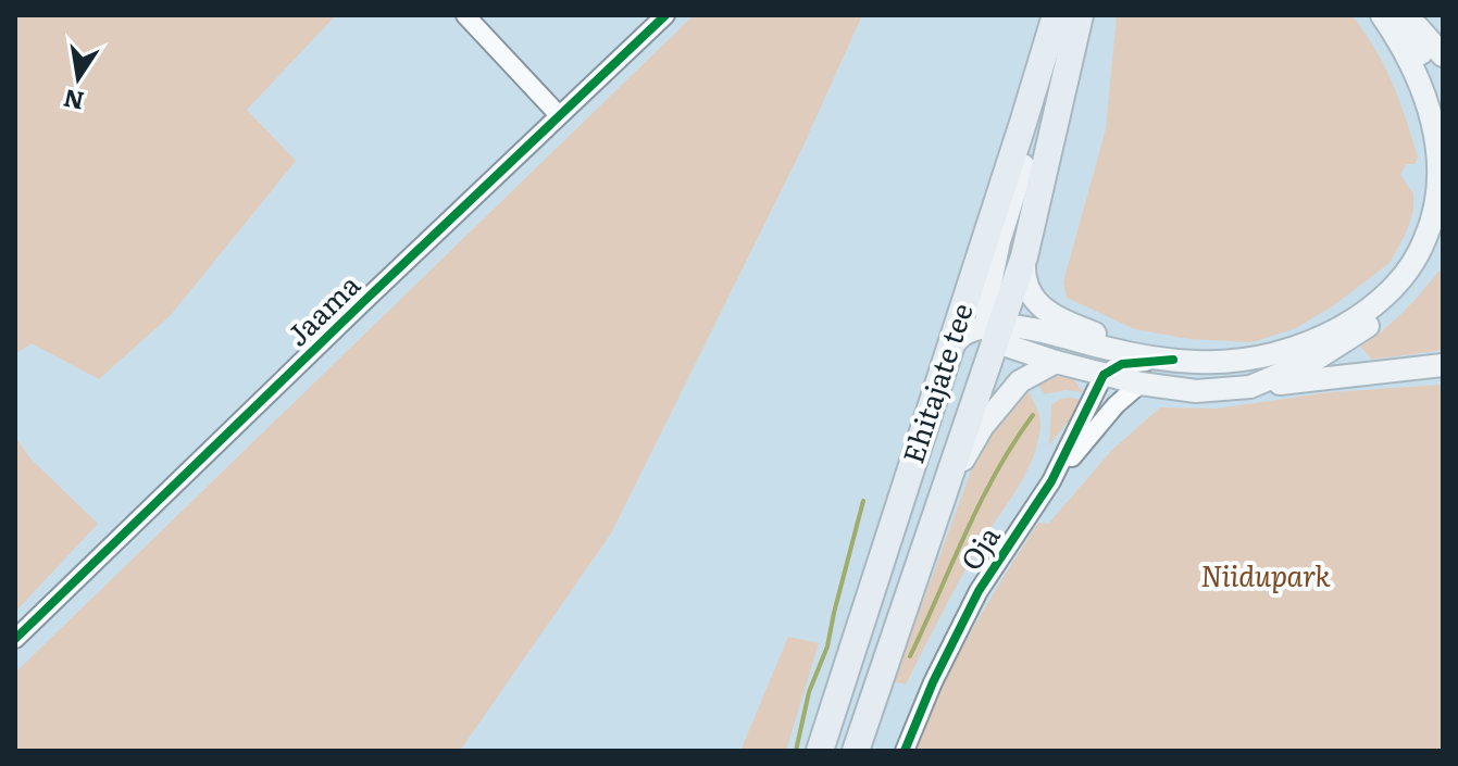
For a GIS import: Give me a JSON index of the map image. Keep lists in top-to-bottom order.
{
  "streets": {
    "highway": ["Ehitajate tee"],
    "street": ["Jaama", "Oja"]
  },
  "parks": ["Niidupark"],
  "north": "bottom"
}
